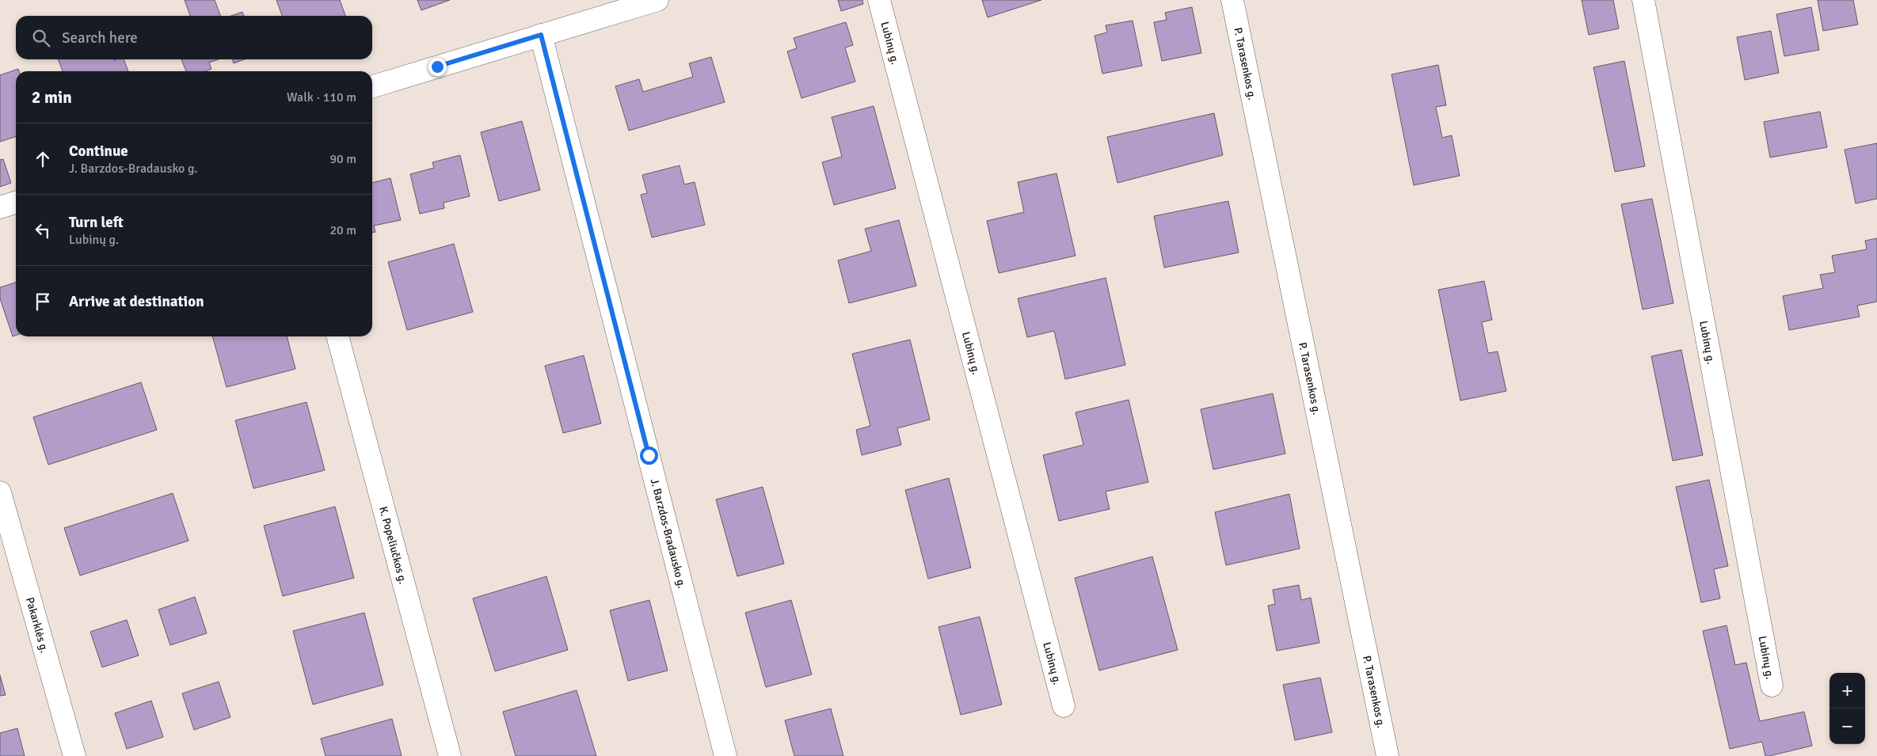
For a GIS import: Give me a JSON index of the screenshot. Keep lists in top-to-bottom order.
{
  "streets": {
    "street": [
      "Lubinų g.",
      "P. Tarasenkos g.",
      "J. Barzdos-Bradausko g.",
      "K. Popeliučkos g.",
      "Pakarklės g."
    ]
  },
  "page": {
    "search": "Search here",
    "heading": ["2 min", "Walk · 110 m"],
    "list": [
      ["Continue", "J. Barzdos-Bradausko g.", "90 m"],
      ["Turn left", "Lubinų g.", "20 m"],
      "Arrive at destination"
    ],
    "map_buttons": ["+", "−"]
  }
}
